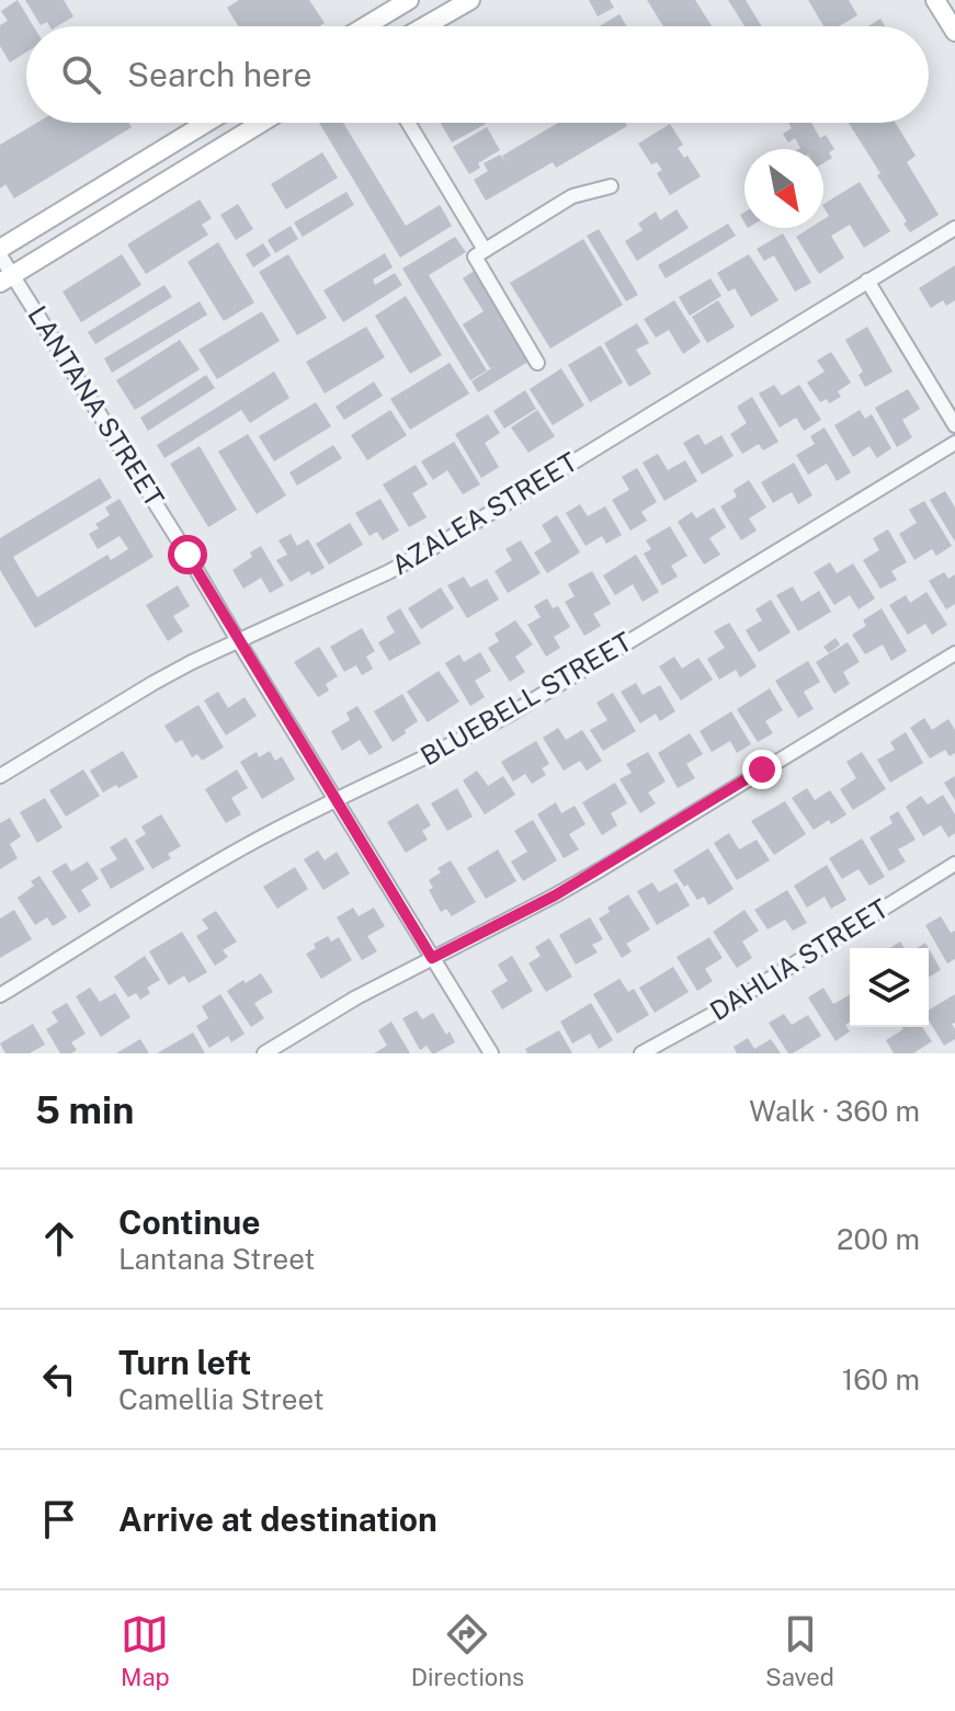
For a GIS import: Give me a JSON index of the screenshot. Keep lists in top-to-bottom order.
{
  "streets": {
    "street": [
      "LANTANA STREET",
      "AZALEA STREET",
      "BLUEBELL STREET",
      "DAHLIA STREET"
    ]
  },
  "crossings": [
    ["LANTANA STREET", "AZALEA STREET"],
    ["LANTANA STREET", "BLUEBELL STREET"]
  ],
  "north": "bottom right",
  "page": {
    "search": "Search here",
    "heading": ["5 min", "Walk · 360 m"],
    "list": [
      ["Continue", "Lantana Street", "200 m"],
      ["Turn left", "Camellia Street", "160 m"],
      "Arrive at destination"
    ],
    "nav": ["Map", "Directions", "Saved"]
  }
}
